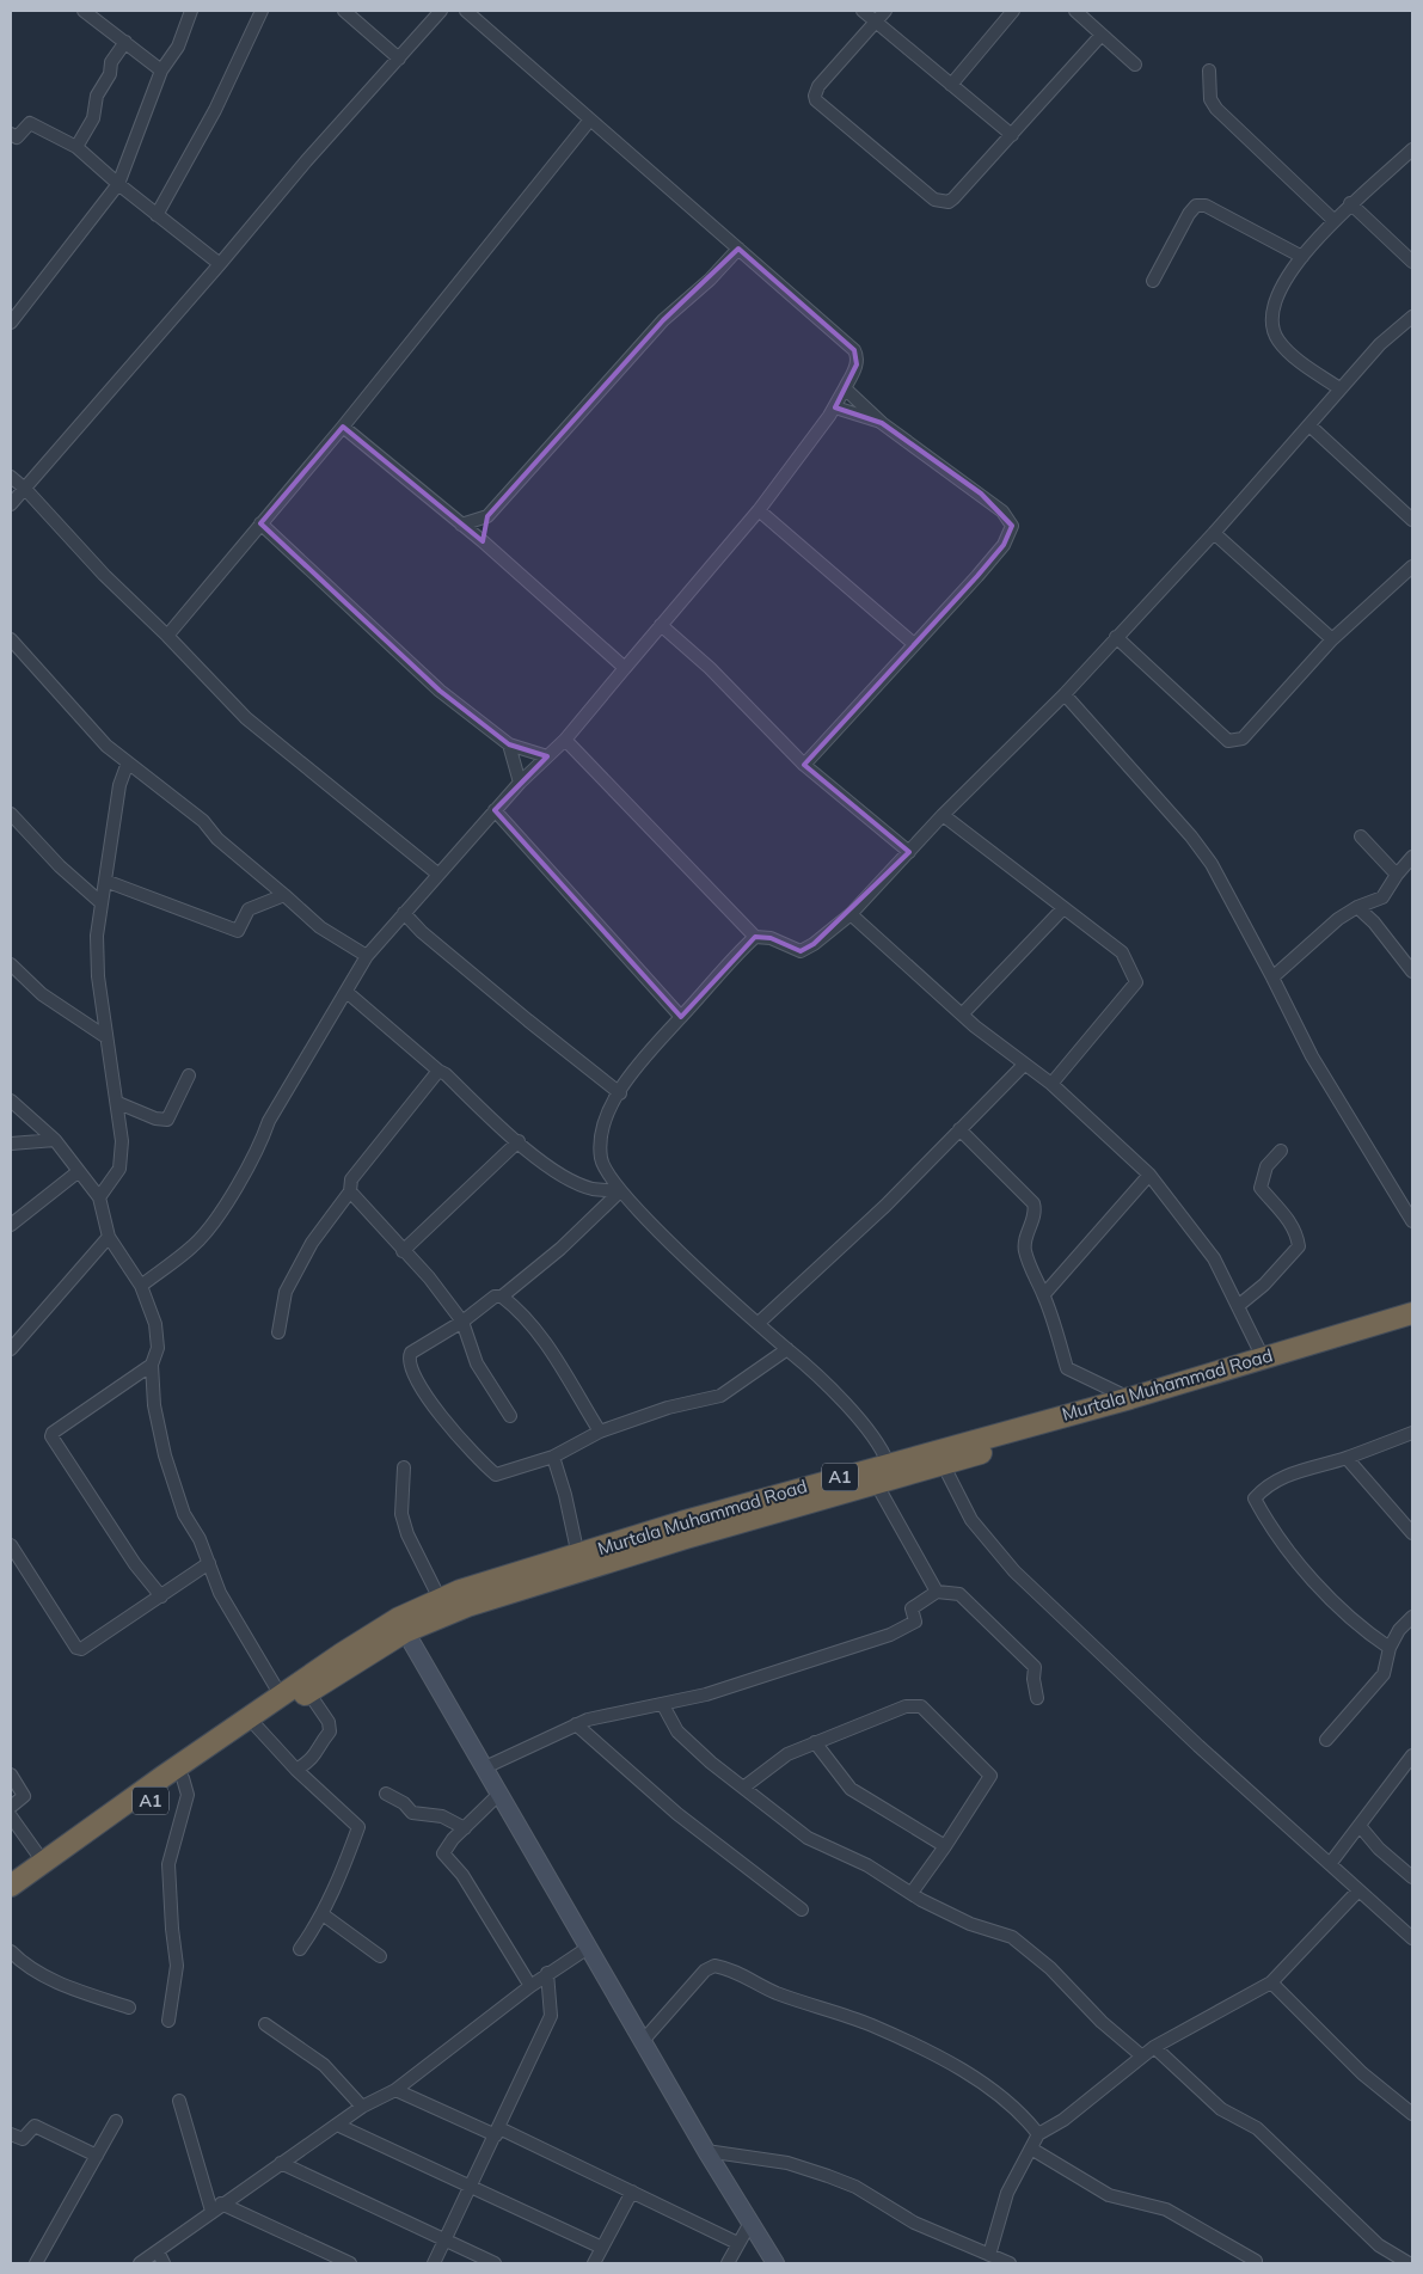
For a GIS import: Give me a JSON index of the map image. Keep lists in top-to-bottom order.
{
  "streets": {
    "highway": ["Murtala Muhammad Road", "A1"]
  },
  "crossings": [
    ["Murtala Muhammad Road", "A1"]
  ]
}
